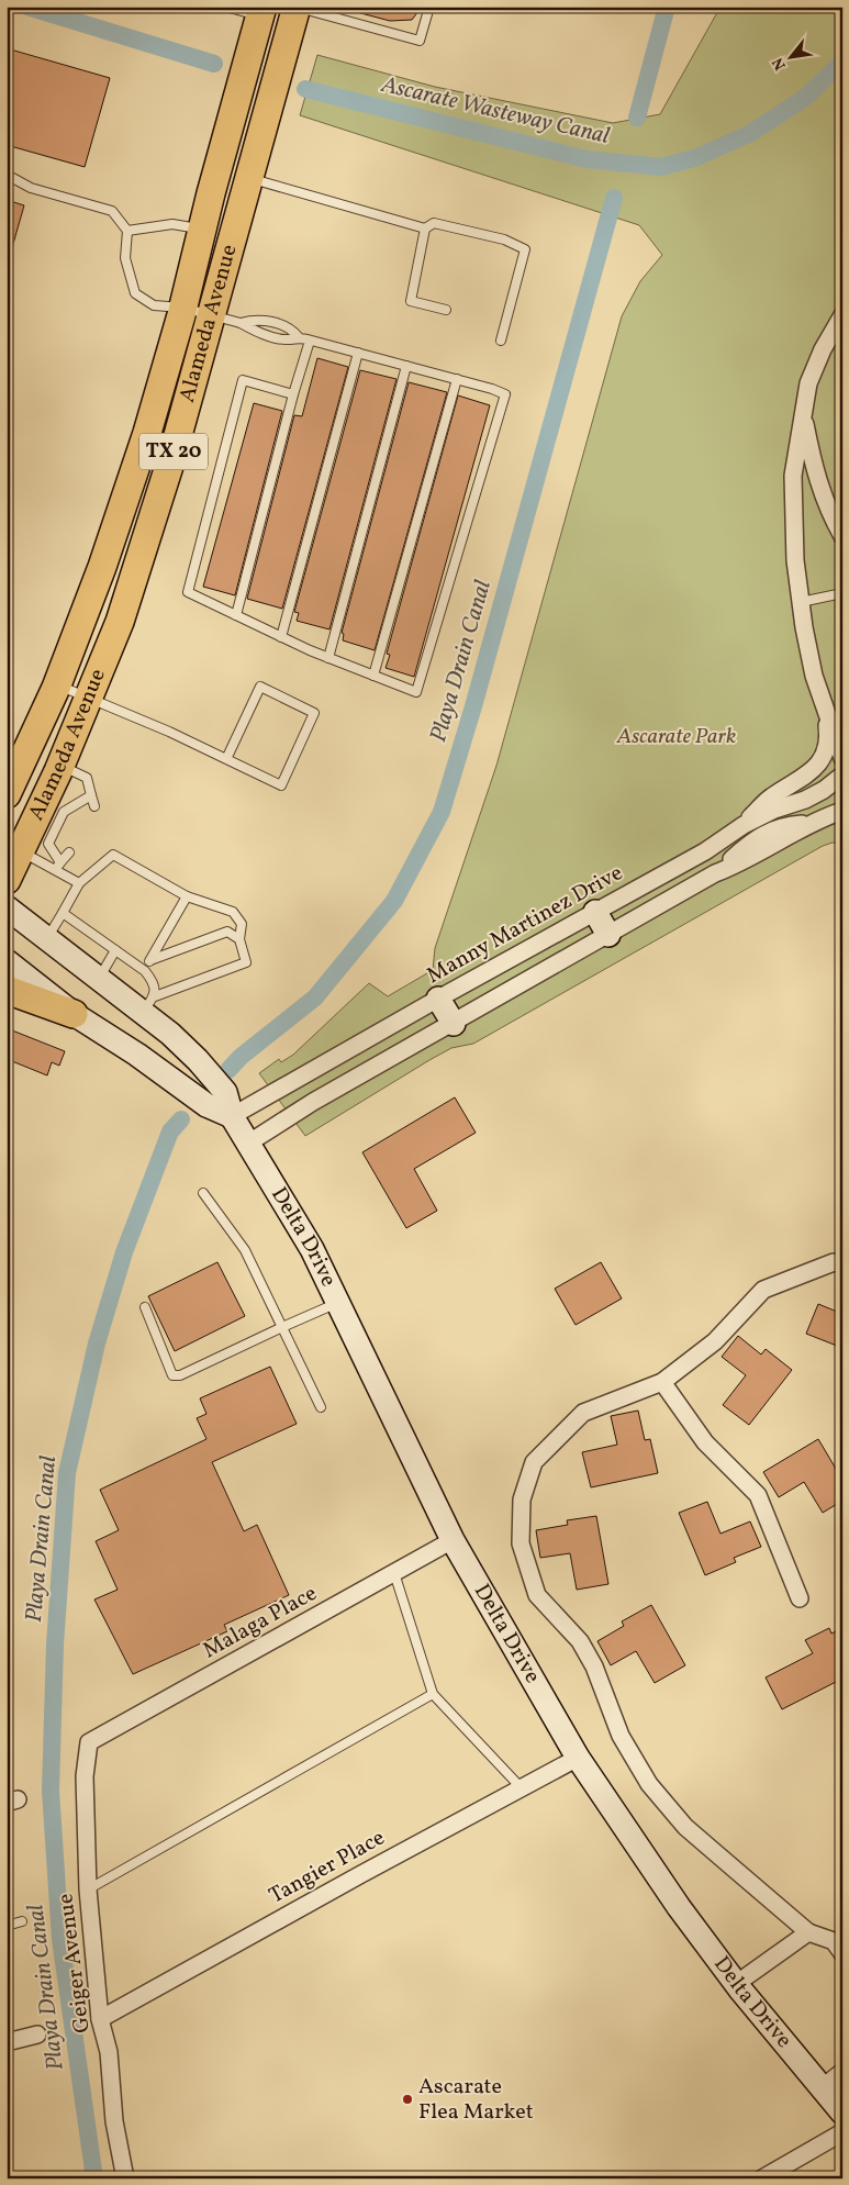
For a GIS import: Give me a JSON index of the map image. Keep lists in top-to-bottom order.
{
  "streets": {
    "main road": ["Alameda Avenue", "TX 20", "Delta Drive"],
    "street": [
      "Manny Martinez Drive",
      "Malaga Place",
      "Tangier Place",
      "Geiger Avenue"
    ]
  },
  "crossings": [
    ["Manny Martinez Drive", "Delta Drive"],
    ["Delta Drive", "Malaga Place"],
    ["Delta Drive", "Tangier Place"],
    ["Malaga Place", "Geiger Avenue"],
    ["Tangier Place", "Geiger Avenue"]
  ],
  "water": ["Ascarate Wasteway Canal", "Playa Drain Canal"],
  "parks": ["Ascarate Park"],
  "places": ["Ascarate Flea Market"],
  "north": "bottom left"
}
